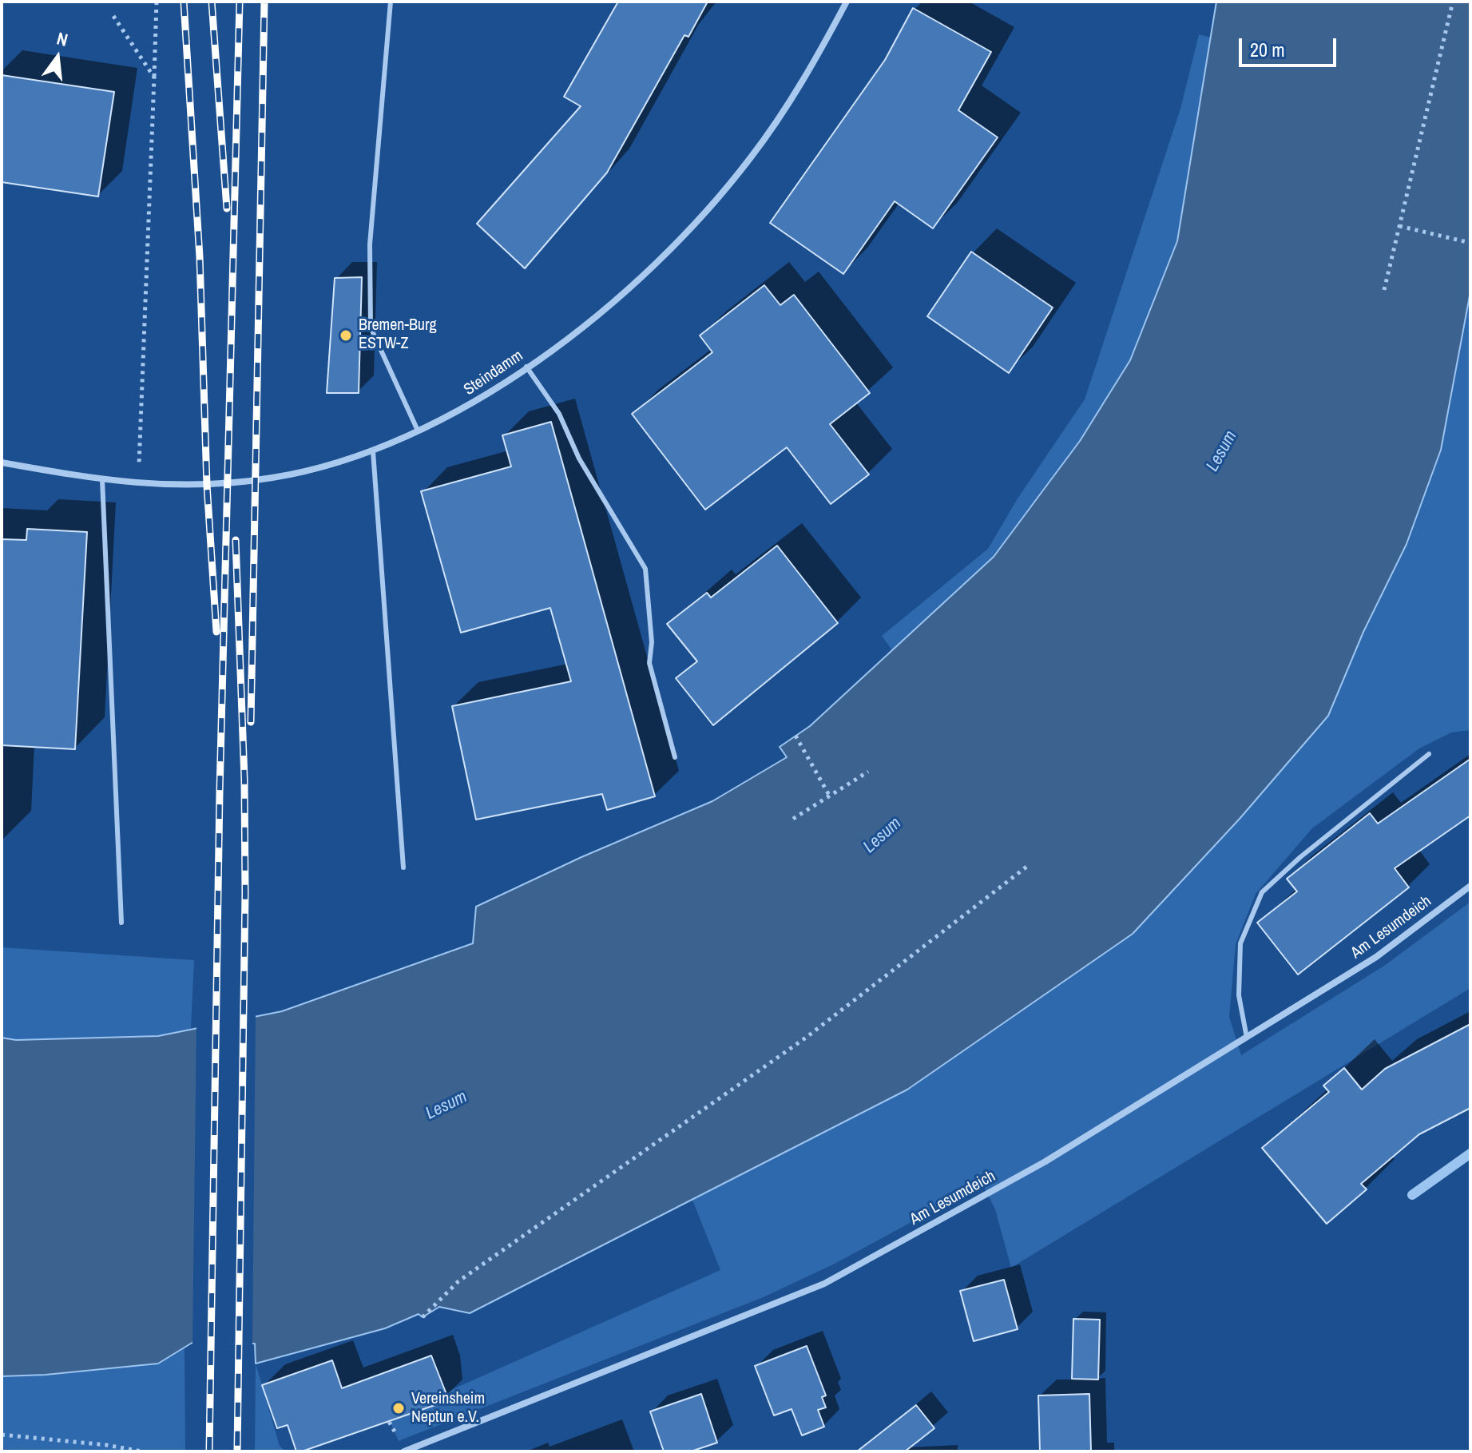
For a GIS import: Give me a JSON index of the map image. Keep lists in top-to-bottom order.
{
  "streets": {
    "street": ["Steindamm", "Am Lesumdeich"]
  },
  "water": ["Lesum"],
  "places": ["Bremen-Burg ESTW-Z", "Vereinsheim Neptun e.V."],
  "scale_bar": "20 m",
  "north": "top"
}
